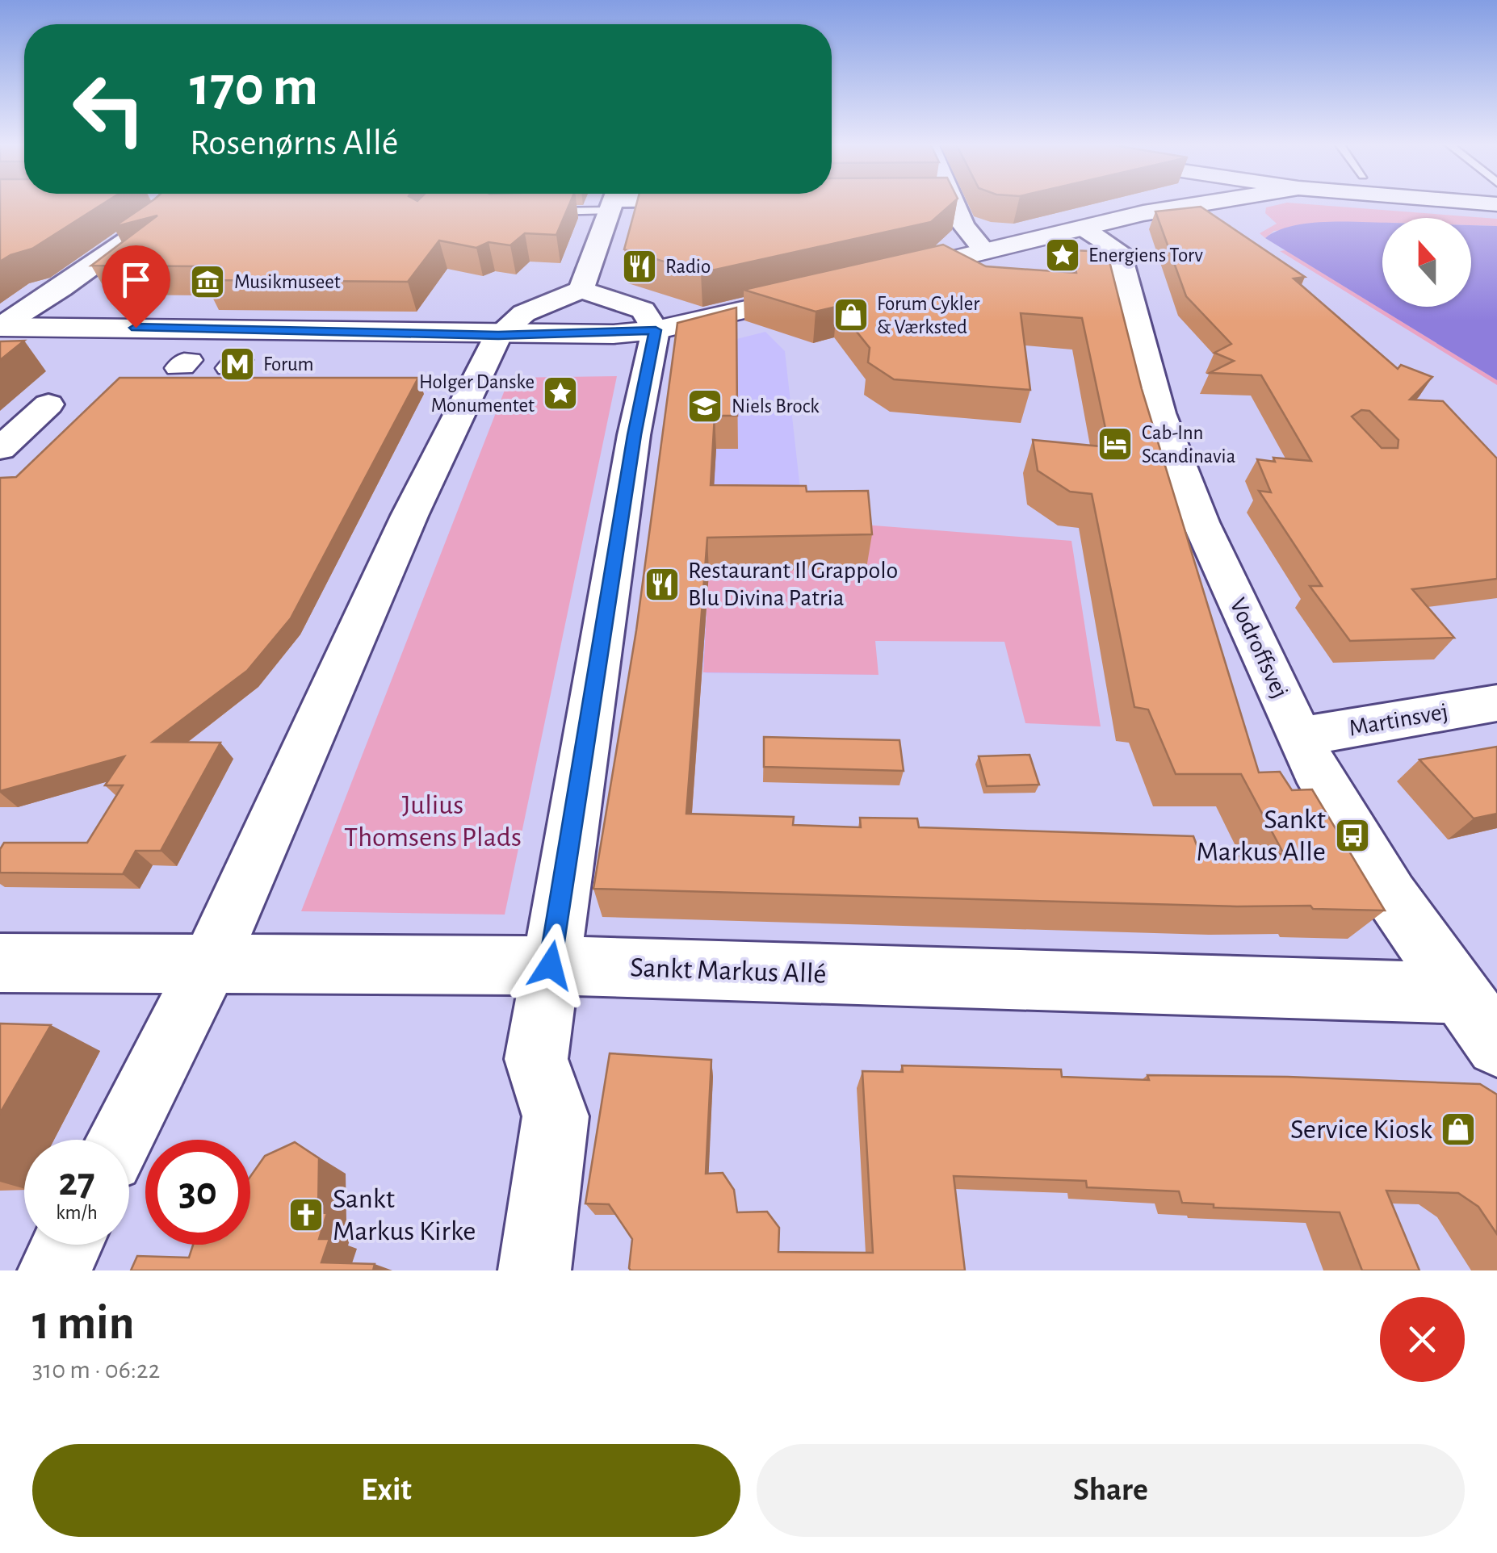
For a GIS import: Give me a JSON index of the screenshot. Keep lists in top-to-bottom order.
{
  "streets": {
    "street": ["Vodroffsvej", "Martinsvej", "Sankt Markus Allé"]
  },
  "crossings": [
    ["Vodroffsvej", "Martinsvej"],
    ["Vodroffsvej", "Sankt Markus Allé"]
  ],
  "parks": ["Julius Thomsens Plads"],
  "places": {
    "place": ["Energiens Torv", "Holger Danske Monumentet"],
    "restaurant": ["Radio", "Restaurant Il Grappolo Blu Divina Patria"],
    "museum": ["Musikmuseet"],
    "shop": ["Forum Cykler & Værksted", "Service Kiosk"],
    "metro station": ["Forum"],
    "school or university": ["Niels Brock"],
    "hotel": ["Cab-Inn Scandinavia"],
    "bus stop": ["Sankt Markus Alle"],
    "church": ["Sankt Markus Kirke"]
  },
  "north": "top",
  "page": {
    "turn": ["170 m", "Rosenørns Allé"],
    "speed": "27 km/h",
    "limit": "30",
    "heading": ["1 min", "310 m · 06:22"],
    "buttons": ["Exit", "Share"]
  }
}
